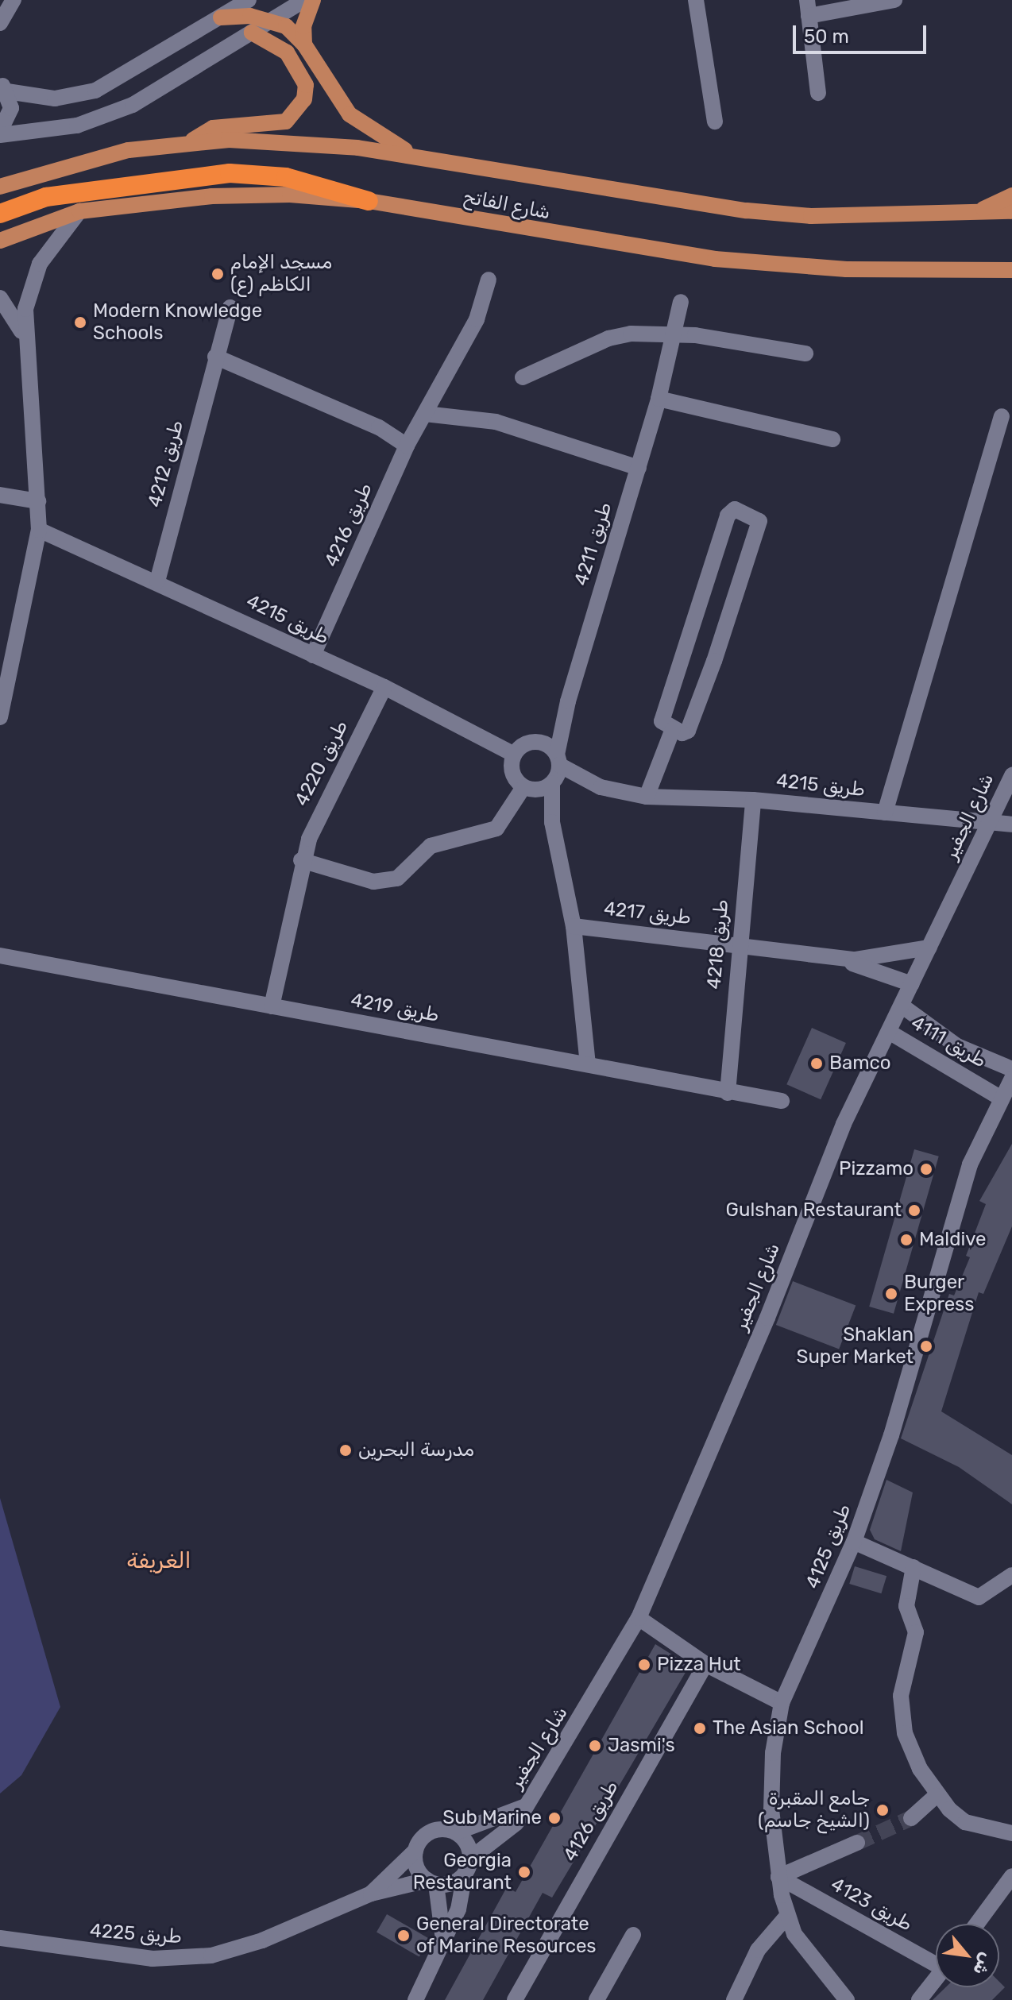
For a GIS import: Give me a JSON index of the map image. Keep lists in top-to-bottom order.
{
  "streets": {
    "main road": ["شارع الفاتح"],
    "street": [
      "طريق 4212",
      "طريق 4216",
      "طريق 4211",
      "طريق 4215",
      "طريق 4220",
      "شارع الجفير",
      "طريق 4217",
      "طريق 4218",
      "طريق 4219",
      "طريق 4111",
      "طريق 4125",
      "طريق 4126",
      "طريق 4123",
      "طريق 4225"
    ]
  },
  "crossings": [
    ["طريق 4212", "طريق 4215"],
    ["طريق 4216", "طريق 4215"],
    ["طريق 4211", "طريق 4215"],
    ["طريق 4215", "طريق 4220"],
    ["طريق 4215", "شارع الجفير"],
    ["طريق 4215", "طريق 4218"],
    ["طريق 4220", "طريق 4219"],
    ["شارع الجفير", "طريق 4217"],
    ["شارع الجفير", "طريق 4111"],
    ["شارع الجفير", "طريق 4225"],
    ["طريق 4217", "طريق 4218"],
    ["طريق 4218", "طريق 4219"],
    ["طريق 4111", "طريق 4125"],
    ["طريق 4125", "طريق 4123"]
  ],
  "districts": ["الغريفة"],
  "places": [
    "مسجد الإمام الكاظم (ع)",
    "Modern Knowledge Schools",
    "Bamco",
    "Pizzamo",
    "Gulshan Restaurant",
    "Maldive",
    "Burger Express",
    "Shaklan Super Market",
    "مدرسة البحرين",
    "Pizza Hut",
    "The Asian School",
    "Jasmi's",
    "جامع المقبرة (الشيخ جاسم)",
    "Sub Marine",
    "Georgia Restaurant",
    "General Directorate of Marine Resources"
  ],
  "scale_bar": "50 m",
  "north": "bottom right"
}
